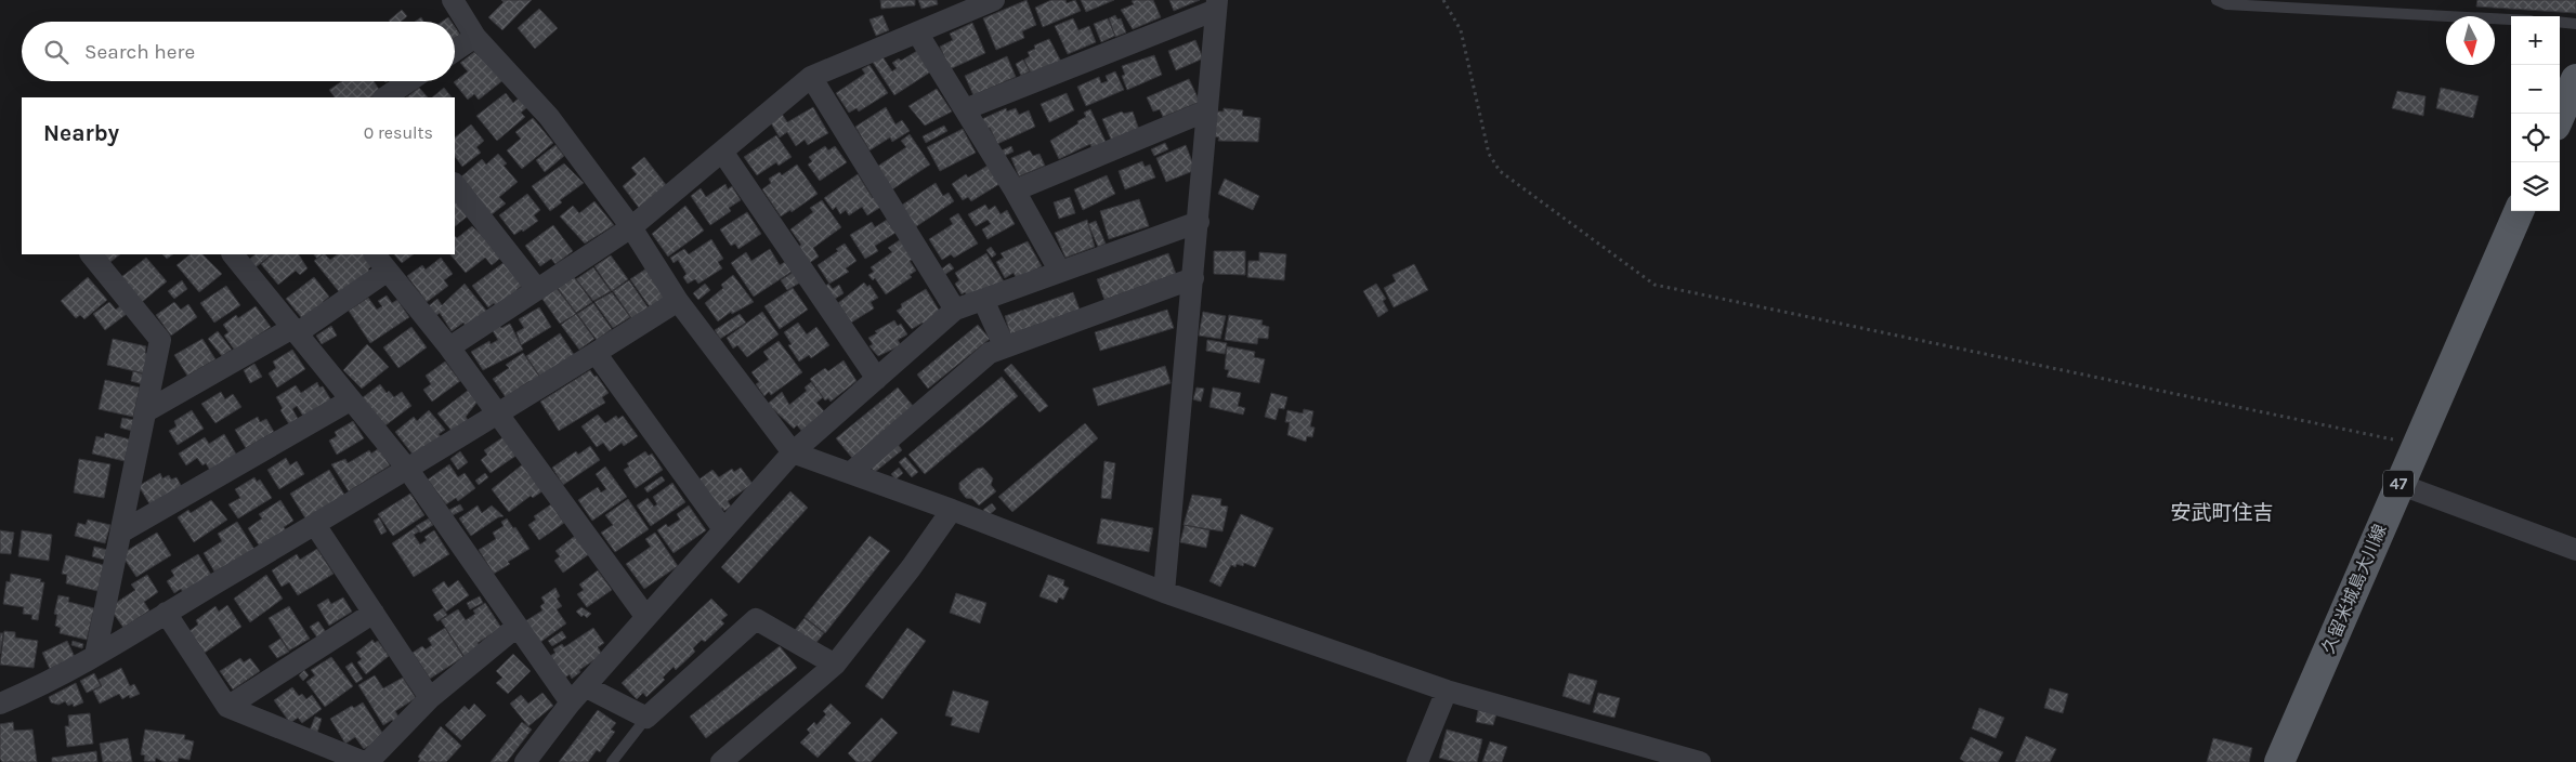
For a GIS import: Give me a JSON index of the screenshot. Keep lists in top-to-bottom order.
{
  "streets": {
    "main road": ["47", "久留米城島大川線"]
  },
  "districts": ["安武町住吉"],
  "north": "bottom",
  "page": {
    "map_buttons": ["+", "−"],
    "search": "Search here",
    "heading": ["Nearby", "0 results"]
  }
}
